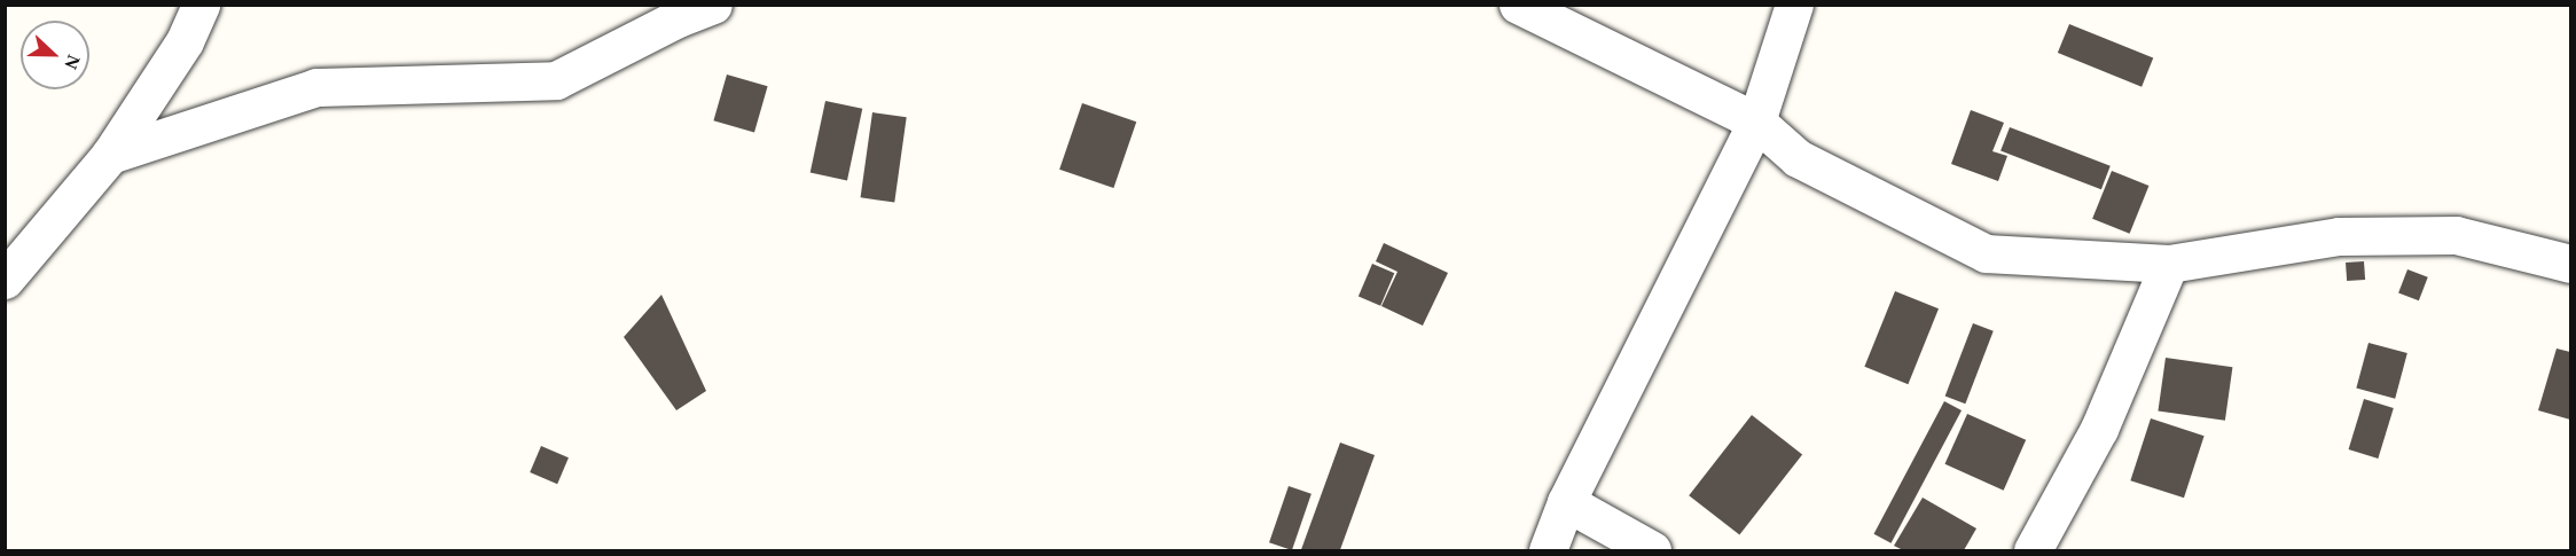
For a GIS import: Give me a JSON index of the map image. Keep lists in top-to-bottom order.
{
  "north": "right"
}
